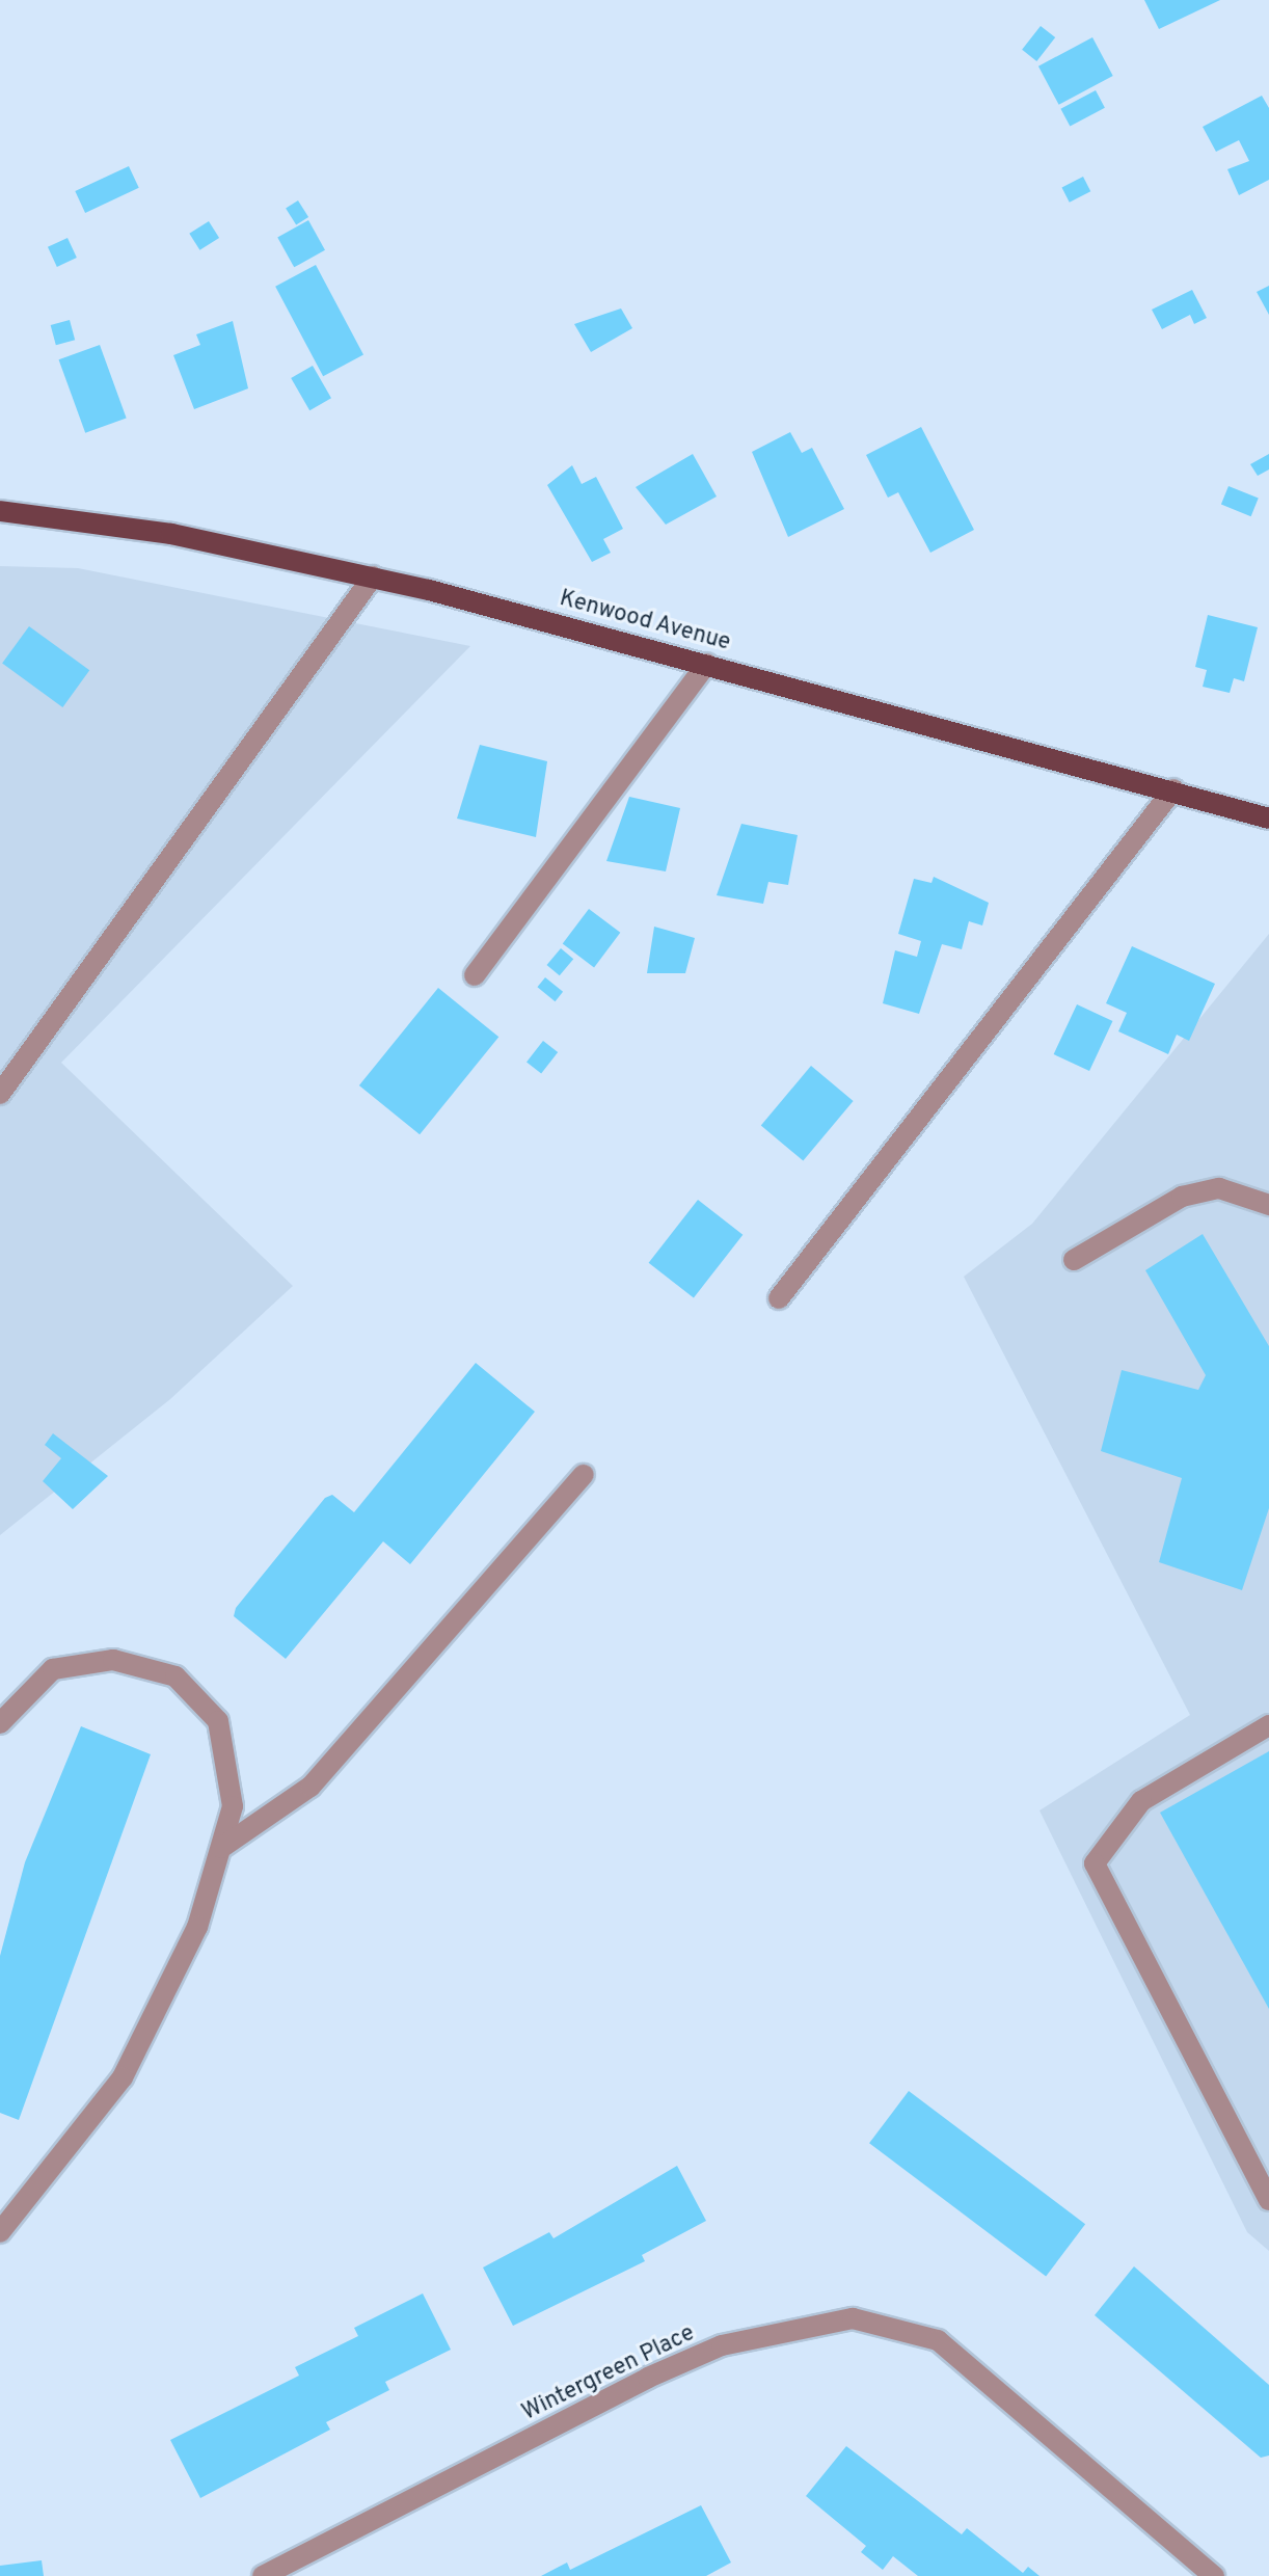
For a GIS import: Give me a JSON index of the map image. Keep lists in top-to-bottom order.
{
  "streets": {
    "main road": ["Kenwood Avenue"],
    "street": ["Wintergreen Place"]
  }
}
